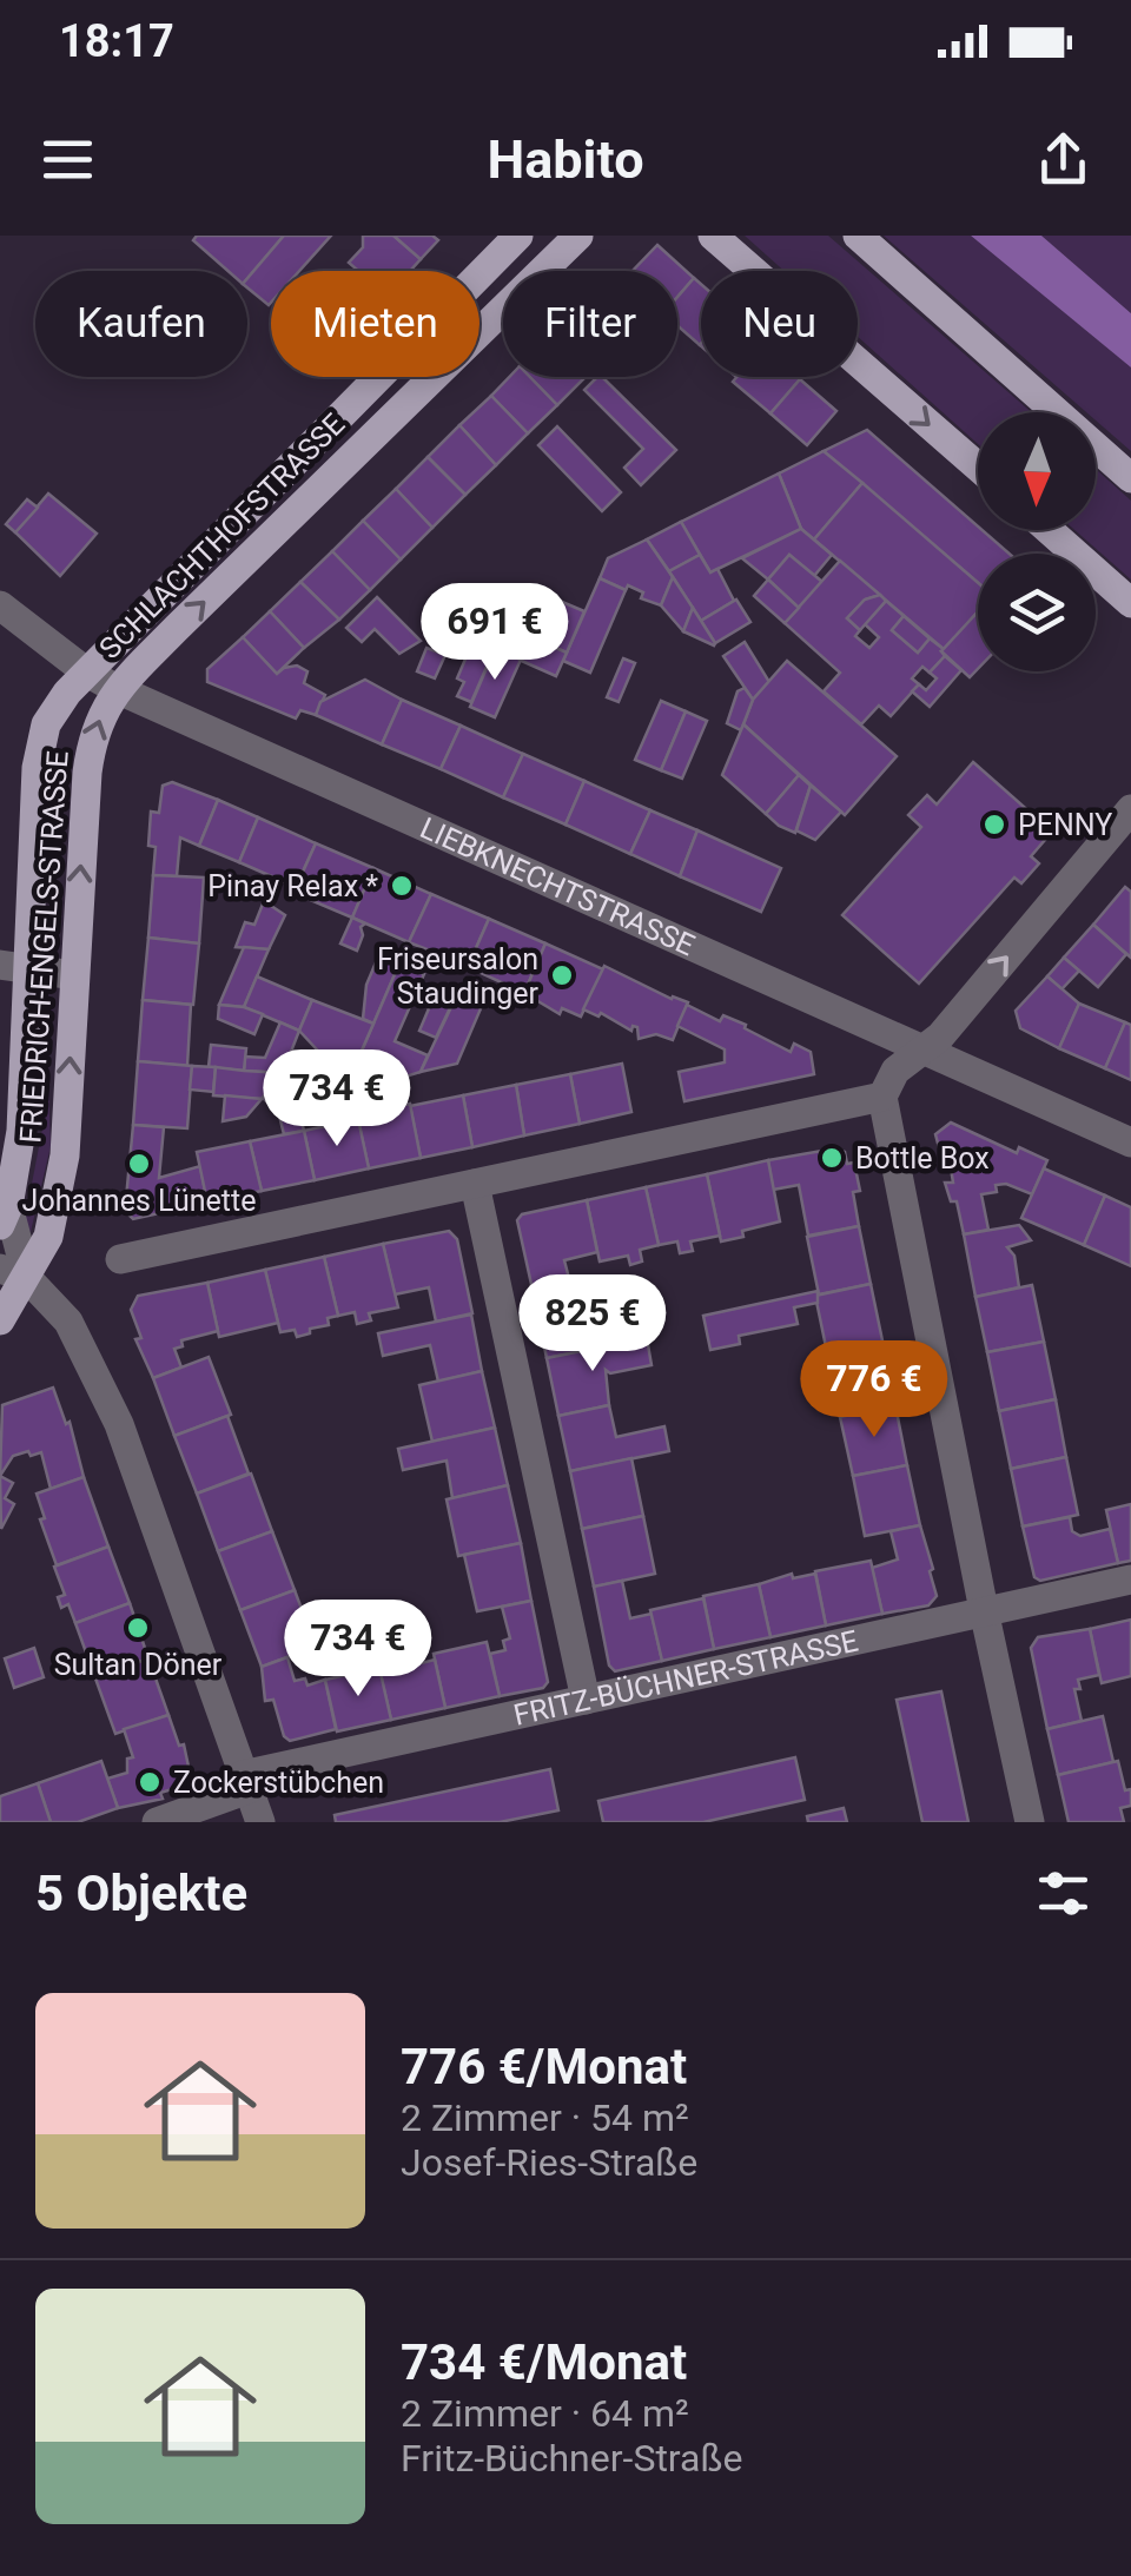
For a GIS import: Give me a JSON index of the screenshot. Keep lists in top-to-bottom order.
{
  "streets": {
    "main road": ["SCHLACHTHOFSTRASSE", "FRIEDRICH-ENGELS-STRASSE"],
    "street": ["LIEBKNECHTSTRASSE", "FRITZ-BÜCHNER-STRASSE"]
  },
  "crossings": [
    ["SCHLACHTHOFSTRASSE", "LIEBKNECHTSTRASSE"],
    ["SCHLACHTHOFSTRASSE", "FRIEDRICH-ENGELS-STRASSE"],
    ["LIEBKNECHTSTRASSE", "FRIEDRICH-ENGELS-STRASSE"],
    ["FRIEDRICH-ENGELS-STRASSE", "FRITZ-BÜCHNER-STRASSE"]
  ],
  "places": [
    "PENNY",
    "Pinay Relax *",
    "Friseursalon Staudinger",
    "Bottle Box",
    "Johannes Lünette",
    "Sultan Döner",
    "Zockerstübchen"
  ],
  "north": "bottom",
  "page": {
    "status": "18:17",
    "header": "Habito",
    "chip": [
      "Kaufen",
      "Mieten",
      "Filter",
      "Neu"
    ],
    "price": [
      "691 €",
      "734 €",
      "825 €",
      "776 €",
      "734 €"
    ],
    "heading": "5 Objekte",
    "list": [
      {
        "name": "776 €/Monat",
        "note": "2 Zimmer · 54 m² · Josef-Ries-Straße"
      },
      {
        "name": "734 €/Monat",
        "note": "2 Zimmer · 64 m² · Fritz-Büchner-Straße"
      }
    ]
  }
}
